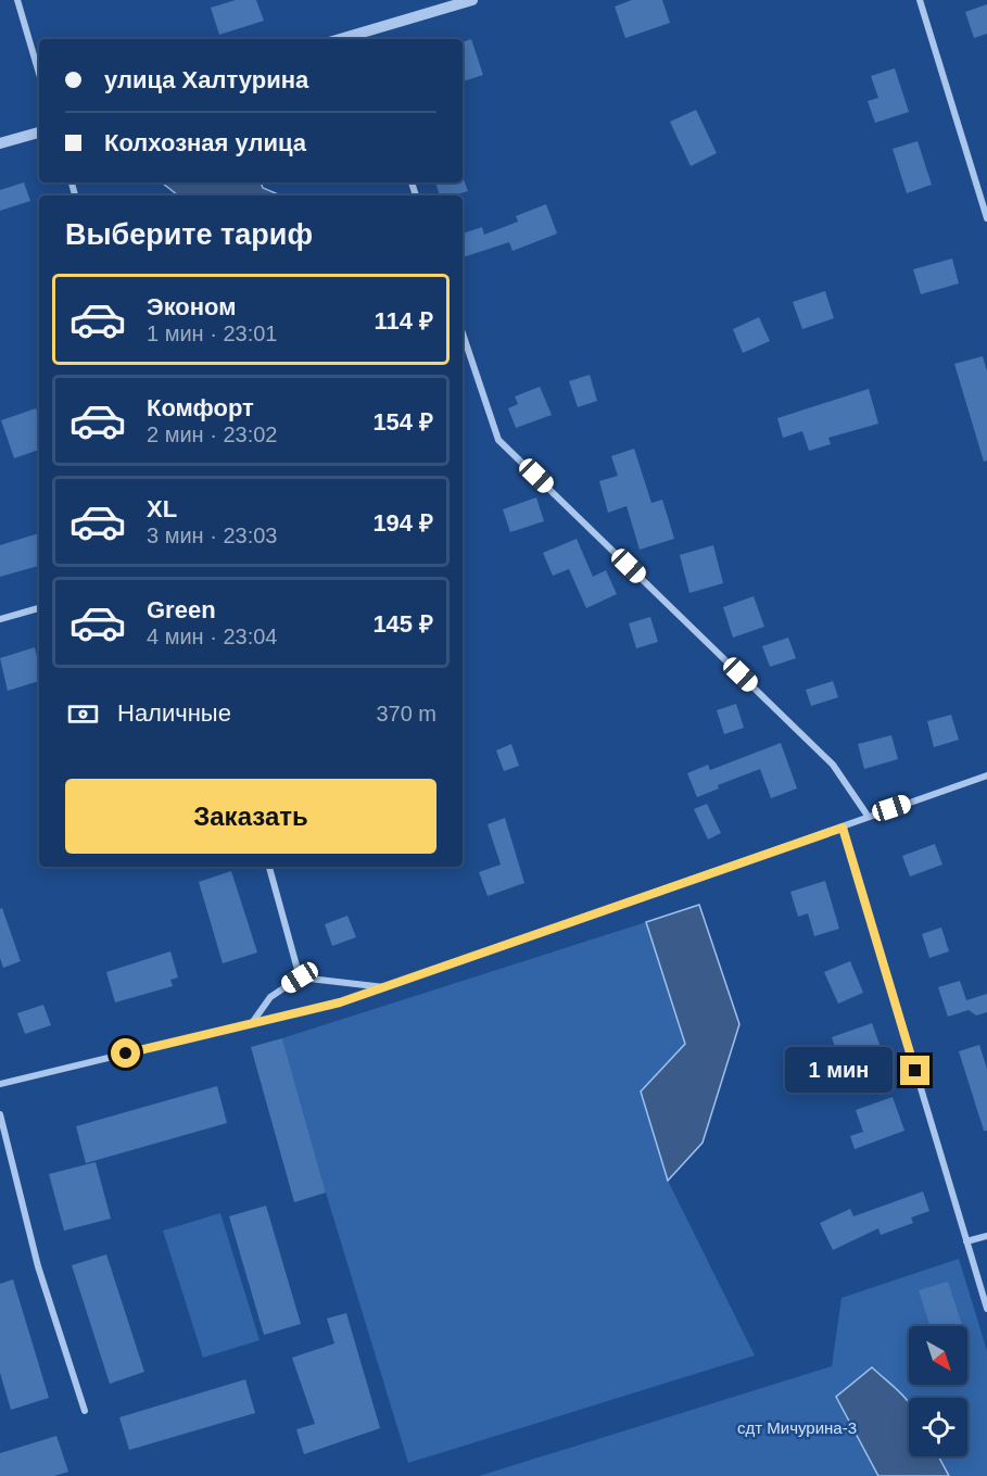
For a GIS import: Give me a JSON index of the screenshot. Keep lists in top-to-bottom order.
{
  "parks": ["сдт Мичурина-3"],
  "north": "bottom right",
  "page": {
    "banner": ["улица Халтурина", "Колхозная улица"],
    "heading": "Выберите тариф",
    "list": [
      {
        "name": "Эконом",
        "note": "1 мин · 23:01",
        "value": "114 ₽"
      },
      {
        "name": "Комфорт",
        "note": "2 мин · 23:02",
        "value": "154 ₽"
      },
      {
        "name": "XL",
        "note": "3 мин · 23:03",
        "value": "194 ₽"
      },
      {
        "name": "Green",
        "note": "4 мин · 23:04",
        "value": "145 ₽"
      }
    ],
    "pay": ["Наличные", "370 m"],
    "buttons": "Заказать",
    "bubble": "1 мин"
  }
}
